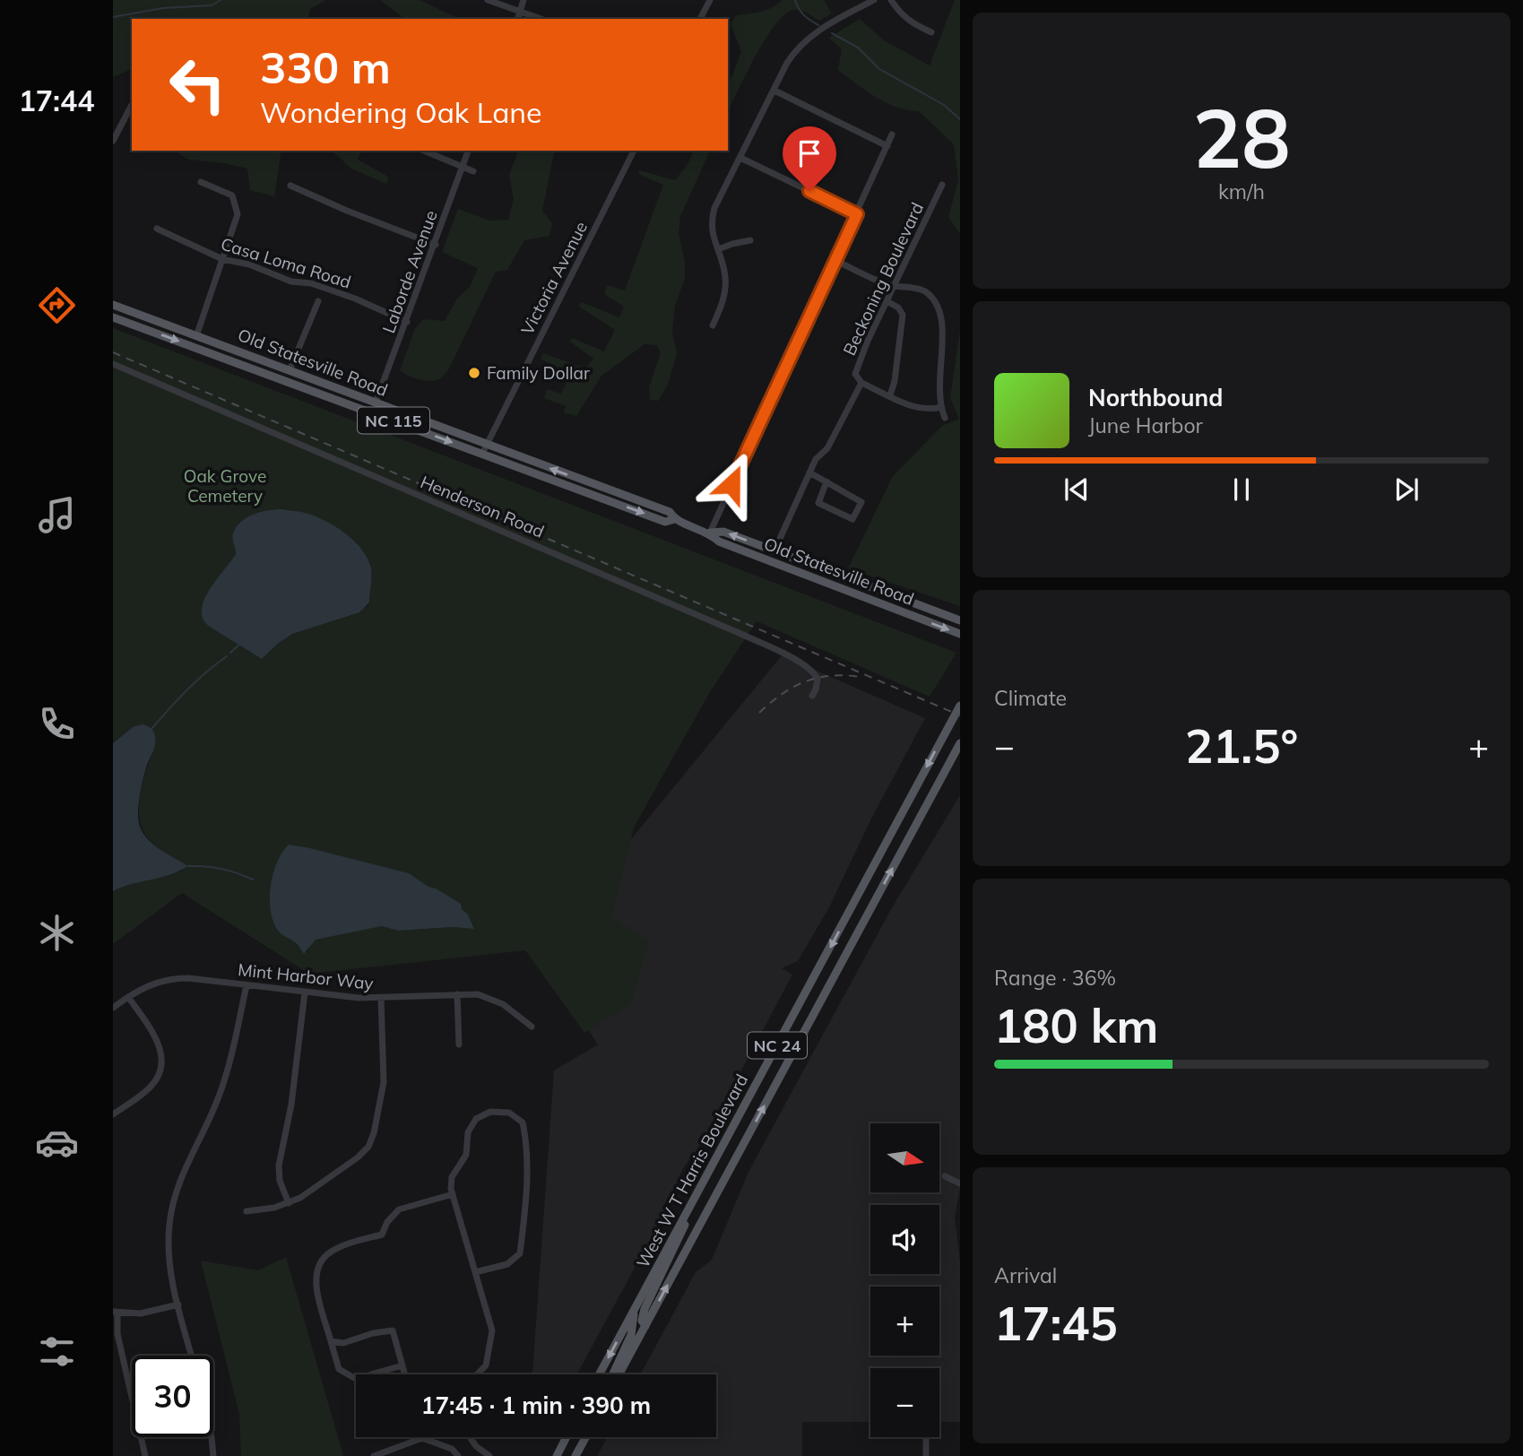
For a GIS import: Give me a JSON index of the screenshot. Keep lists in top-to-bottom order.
{
  "streets": {
    "main road": [
      "Old Statesville Road",
      "NC 115",
      "NC 24",
      "West W T Harris Boulevard"
    ],
    "street": [
      "Casa Loma Road",
      "Laborde Avenue",
      "Victoria Avenue",
      "Beckoning Boulevard",
      "Henderson Road",
      "Mint Harbor Way"
    ]
  },
  "crossings": [
    ["Casa Loma Road", "Laborde Avenue"],
    ["Laborde Avenue", "Old Statesville Road"],
    ["Victoria Avenue", "Old Statesville Road"],
    ["Beckoning Boulevard", "Old Statesville Road"]
  ],
  "parks": ["Oak Grove Cemetery"],
  "places": ["Family Dollar"],
  "north": "right",
  "page": {
    "tabs": "17:44",
    "tile": [
      ["28", "km/h"],
      "Climate",
      ["Range · 36%", "180 km"],
      ["Arrival", "17:45"]
    ],
    "turn": ["330 m", "Wondering Oak Lane"],
    "song": ["Northbound", "June Harbor"],
    "heat": ["−", "21.5°", "+"],
    "map_buttons": ["+", "−"],
    "limit": "30",
    "trip": "17:45 · 1 min · 390 m"
  }
}
